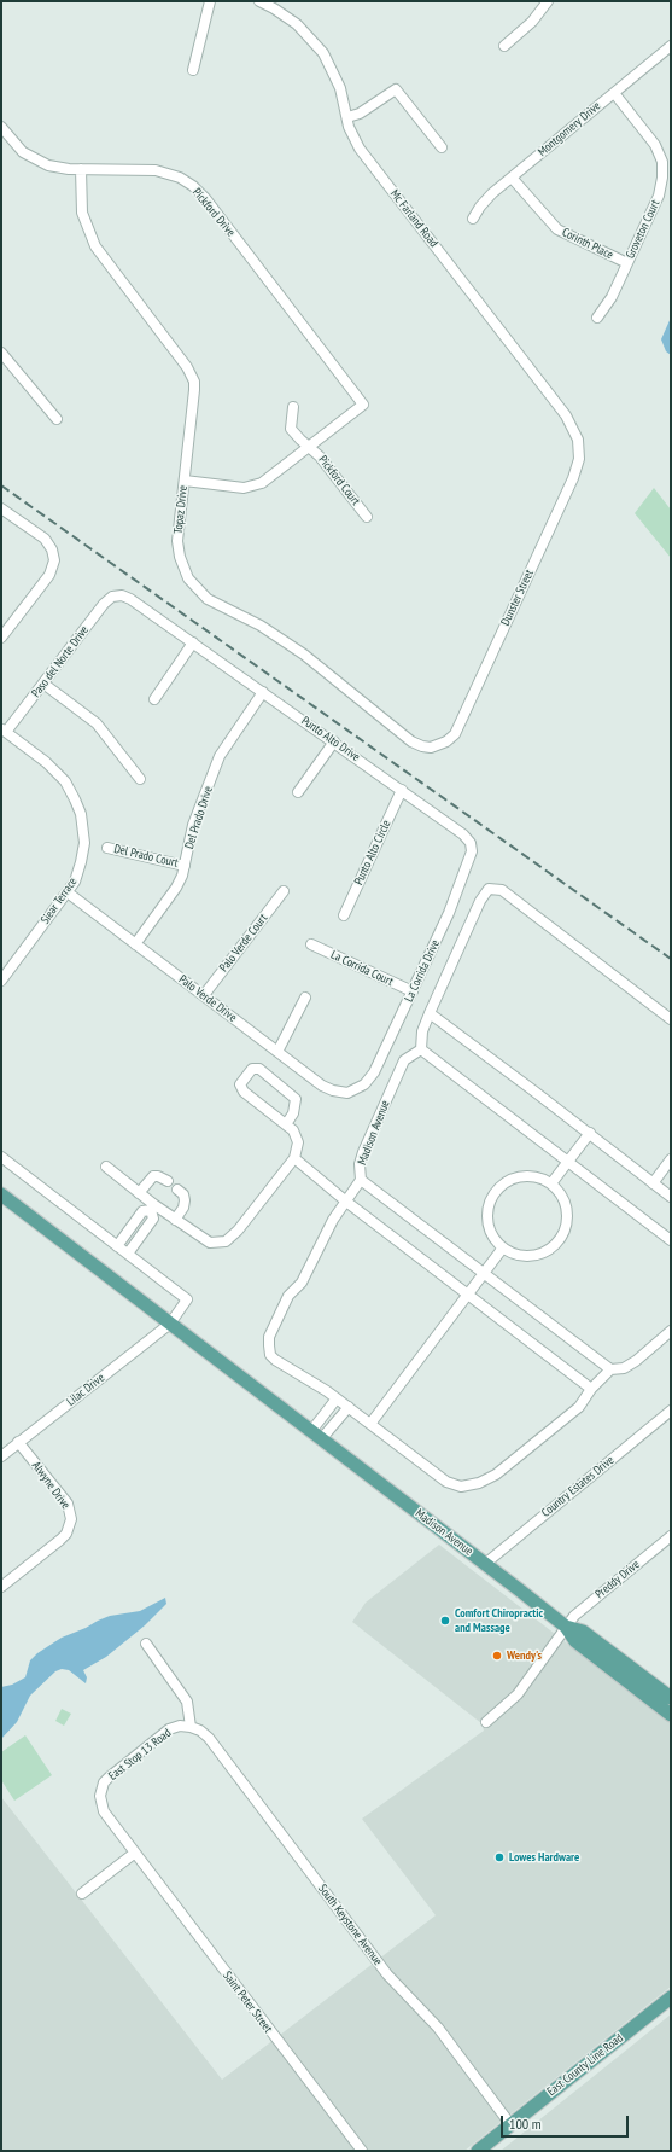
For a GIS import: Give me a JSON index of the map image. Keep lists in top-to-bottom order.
{
  "streets": {
    "main road": ["Madison Avenue", "East County Line Road"],
    "street": [
      "Montgomery Drive",
      "Pickford Drive",
      "Mc Farland Road",
      "Groveton Court",
      "Corinth Place",
      "Pickford Court",
      "Topaz Drive",
      "Dunster Street",
      "Paso del Norte Drive",
      "Punto Alto Drive",
      "Del Prado Drive",
      "Punto Alto Circle",
      "Del Prado Court",
      "Siear Terrace",
      "Palo Verde Court",
      "La Corrida Court",
      "La Corrida Drive",
      "Palo Verde Drive",
      "Lilac Drive",
      "Alwyne Drive",
      "Country Estates Drive",
      "Preddy Drive",
      "East Stop 13 Road",
      "South Keystone Avenue",
      "Saint Peter Street"
    ]
  },
  "crossings": [
    ["Montgomery Drive", "Groveton Court"],
    ["Montgomery Drive", "Corinth Place"],
    ["Pickford Drive", "Pickford Court"],
    ["Pickford Drive", "Topaz Drive"],
    ["Mc Farland Road", "Dunster Street"],
    ["Groveton Court", "Corinth Place"],
    ["Pickford Court", "Topaz Drive"],
    ["Topaz Drive", "Dunster Street"],
    ["Paso del Norte Drive", "Punto Alto Drive"],
    ["Paso del Norte Drive", "Siear Terrace"],
    ["Punto Alto Drive", "Del Prado Drive"],
    ["Punto Alto Drive", "Punto Alto Circle"],
    ["Punto Alto Drive", "La Corrida Drive"],
    ["Del Prado Drive", "Del Prado Court"],
    ["Del Prado Drive", "Palo Verde Drive"],
    ["Siear Terrace", "Palo Verde Drive"],
    ["Palo Verde Court", "Palo Verde Drive"],
    ["La Corrida Court", "La Corrida Drive"],
    ["La Corrida Drive", "Palo Verde Drive"],
    ["Madison Avenue", "Lilac Drive"],
    ["Madison Avenue", "Country Estates Drive"],
    ["Madison Avenue", "Preddy Drive"],
    ["Lilac Drive", "Alwyne Drive"],
    ["East Stop 13 Road", "South Keystone Avenue"],
    ["East Stop 13 Road", "Saint Peter Street"],
    ["South Keystone Avenue", "East County Line Road"]
  ],
  "places": ["Comfort Chiropractic and Massage", "Wendy's", "Lowes Hardware"],
  "scale_bar": "100 m"
}
